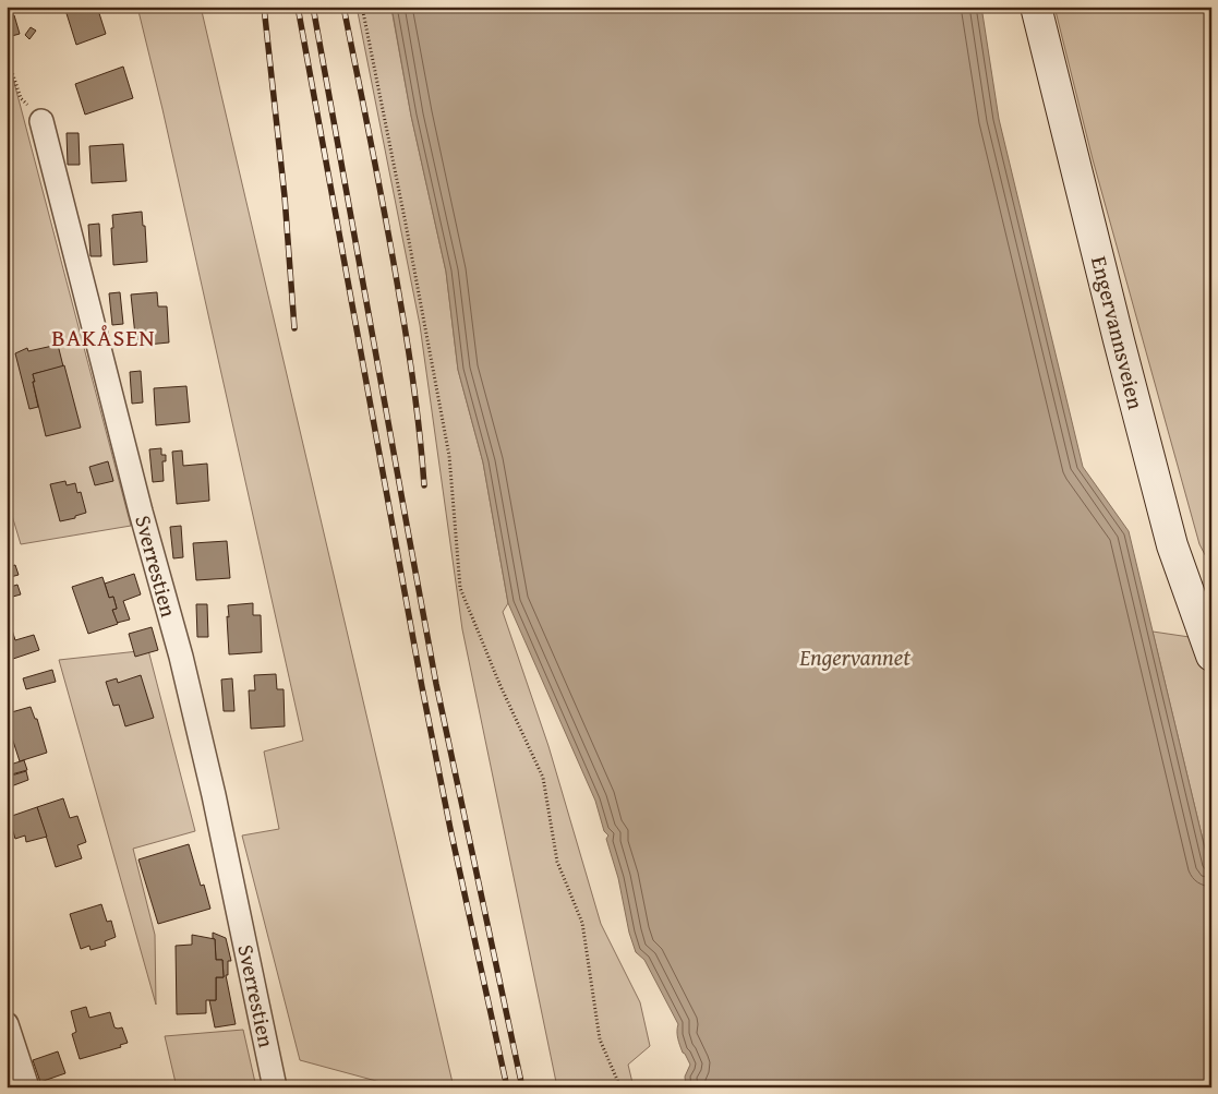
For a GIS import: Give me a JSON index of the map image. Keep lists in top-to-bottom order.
{
  "streets": {
    "main road": ["Engervannsveien"],
    "street": ["Sverrestien"]
  },
  "districts": ["BAKÅSEN"],
  "water": ["Engervannet"]
}
